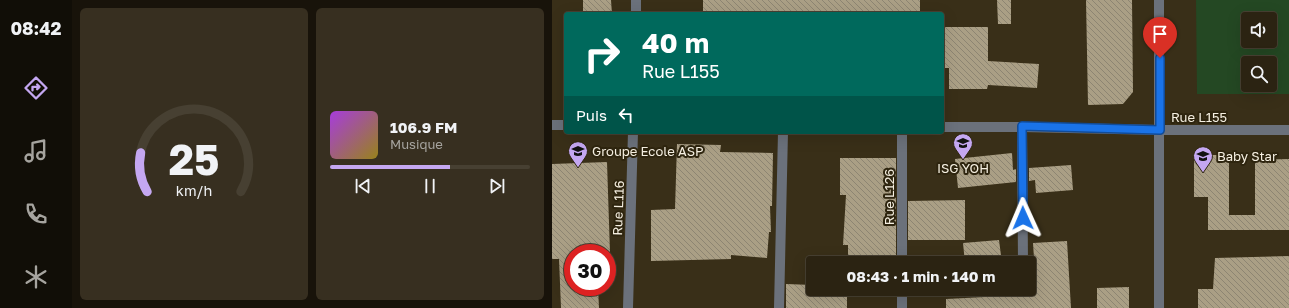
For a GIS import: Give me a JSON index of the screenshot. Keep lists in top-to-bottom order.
{
  "streets": {
    "street": ["Rue L155", "Rue L126", "Rue L116"]
  },
  "places": {
    "school or university": ["ISG YOH", "Groupe Ecole ASP", "Baby Star"]
  },
  "page": {
    "tabs": "08:42",
    "turn": ["40 m", "Rue L155"],
    "then": "Puis",
    "song": ["106.9 FM", "Musique"],
    "limit": "30",
    "trip": "08:43 · 1 min · 140 m",
    "gauge": ["25", "km/h"]
  }
}
